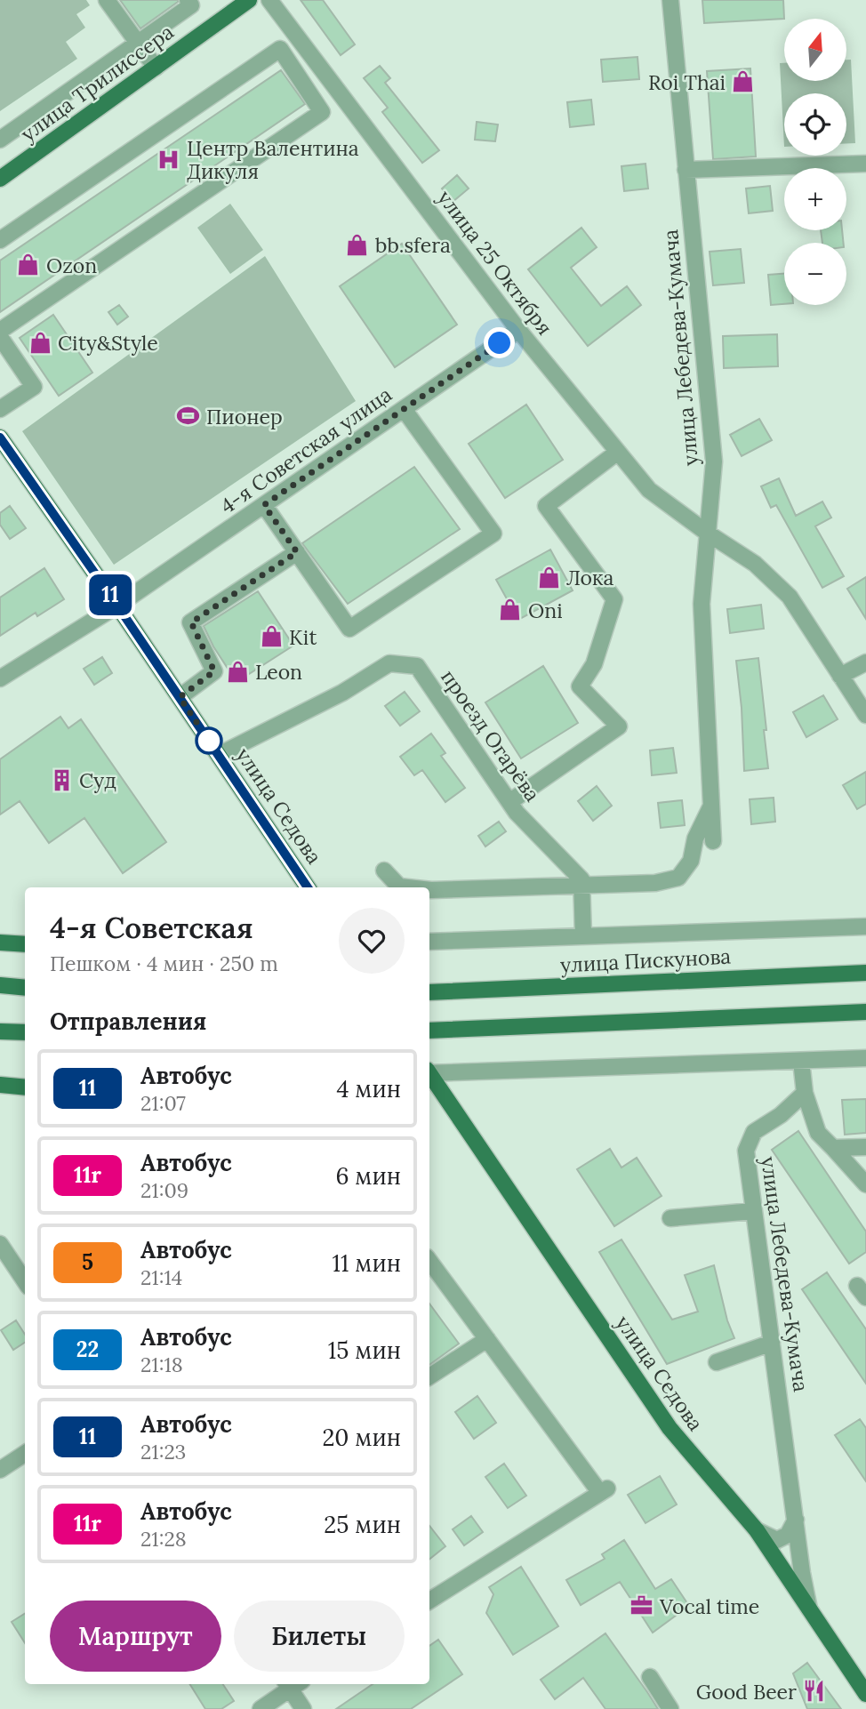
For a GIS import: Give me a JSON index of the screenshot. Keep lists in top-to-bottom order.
{
  "streets": {
    "main road": ["улица Трилиссера", "улица Седова", "улица Пискунова"],
    "street": [
      "улица 25 Октября",
      "улица Лебедева-Кумача",
      "4-я Советская улица",
      "проезд Огарёва"
    ]
  },
  "crossings": [
    ["улица 25 Октября", "улица Лебедева-Кумача"],
    ["улица 25 Октября", "4-я Советская улица"],
    ["улица Лебедева-Кумача", "улица Седова"],
    ["4-я Советская улица", "улица Седова"],
    ["проезд Огарёва", "улица Седова"]
  ],
  "places": {
    "shop": [
      "Roi Thai",
      "bb.sfera",
      "Ozon",
      "City&Style",
      "Лока",
      "Oni",
      "Kit",
      "Leon"
    ],
    "hospital": ["Центр Валентина Дикуля"],
    "sports": ["Пионер"],
    "building": ["Суд"],
    "office": ["Vocal time"],
    "restaurant": ["Good Beer"]
  },
  "lines": ["bus line 11"],
  "north": "top",
  "page": {
    "on_map": "11",
    "map_buttons": ["+", "−"],
    "heading": [
      ["4-я Советская", "Пешком · 4 мин · 250 m"],
      "Отправления"
    ],
    "list": [
      {
        "mark": "11",
        "name": "Автобус",
        "note": "21:07",
        "value": "4 мин"
      },
      {
        "mark": "11r",
        "name": "Автобус",
        "note": "21:09",
        "value": "6 мин"
      },
      {
        "mark": "5",
        "name": "Автобус",
        "note": "21:14",
        "value": "11 мин"
      },
      {
        "mark": "22",
        "name": "Автобус",
        "note": "21:18",
        "value": "15 мин"
      },
      {
        "mark": "11",
        "name": "Автобус",
        "note": "21:23",
        "value": "20 мин"
      },
      {
        "mark": "11r",
        "name": "Автобус",
        "note": "21:28",
        "value": "25 мин"
      }
    ],
    "buttons": ["Маршрут", "Билеты"]
  }
}
